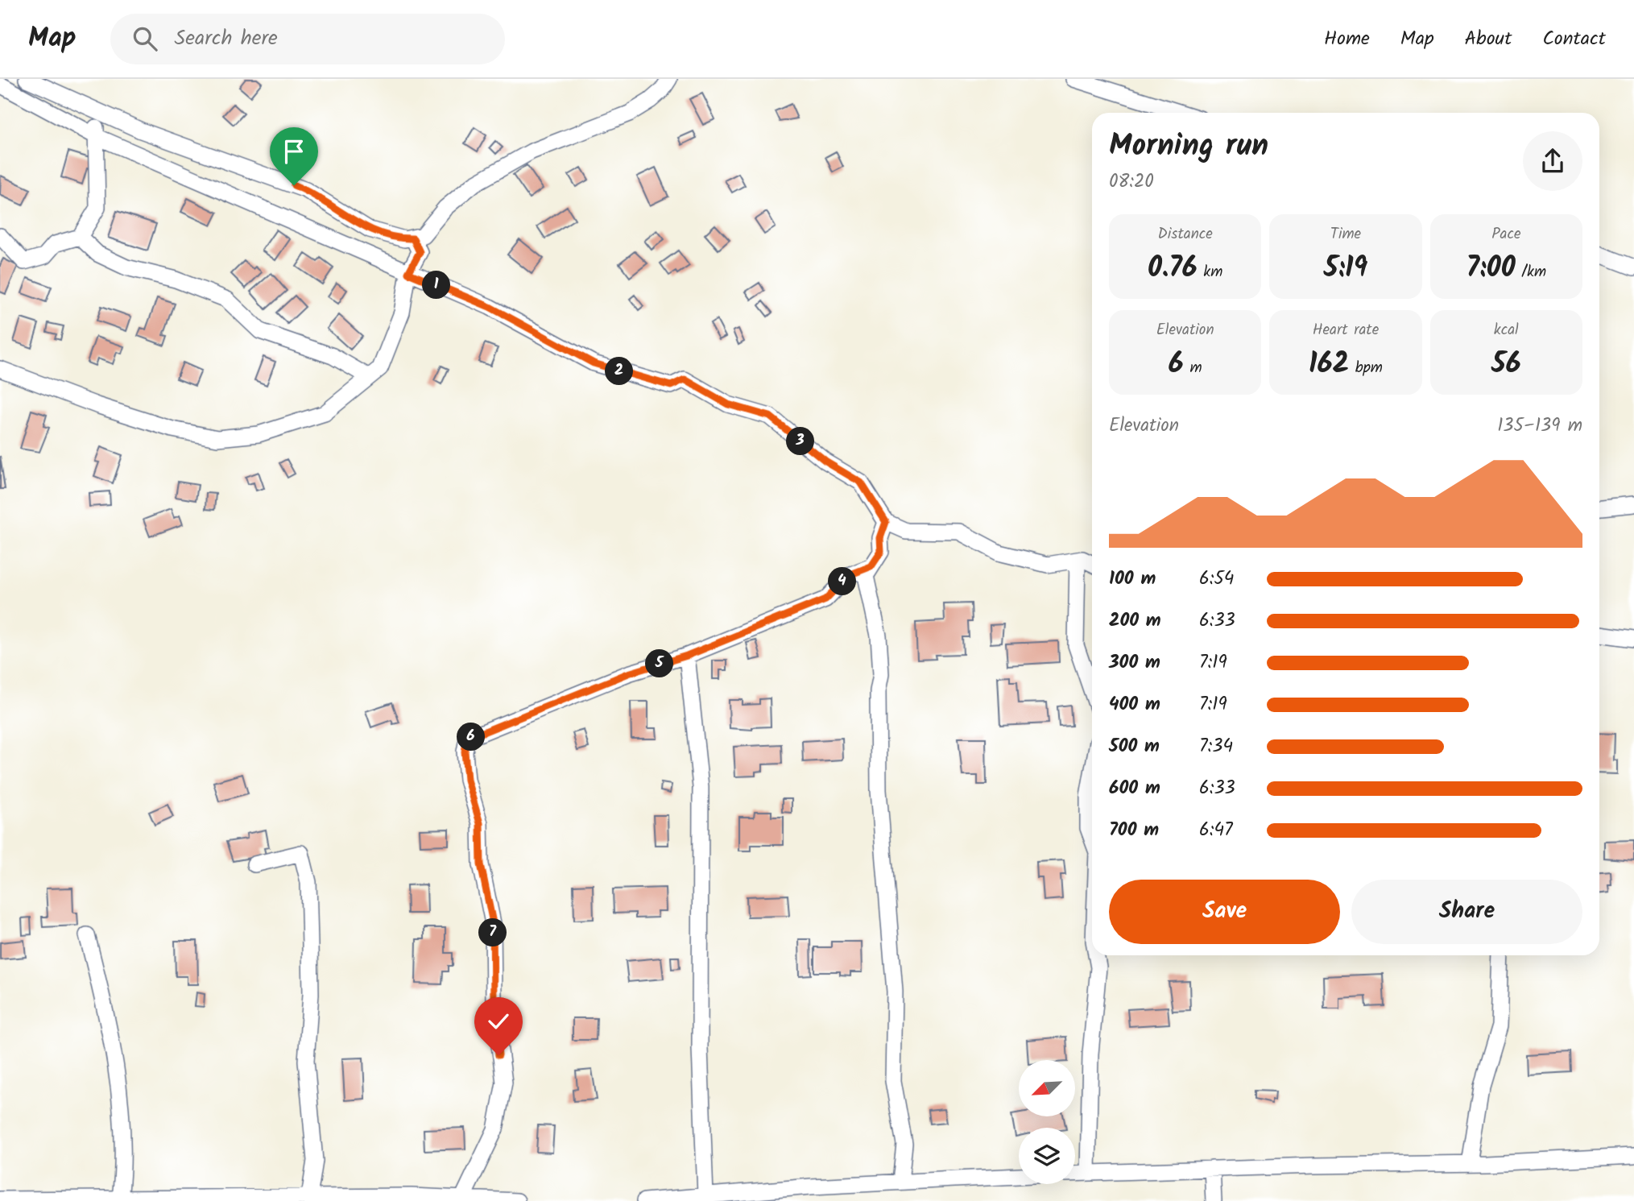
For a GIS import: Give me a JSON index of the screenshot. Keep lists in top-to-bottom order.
{
  "north": "bottom left",
  "page": {
    "header": "Map",
    "search": "Search here",
    "nav": [
      "Home",
      "Map",
      "About",
      "Contact"
    ],
    "heading": ["Morning run", "08:20"],
    "stats": [
      ["Distance", "0.76 km"],
      ["Time", "5:19"],
      ["Pace", "7:00 /km"],
      ["Elevation", "6 m"],
      ["Heart rate", "162 bpm"],
      ["kcal", "56"]
    ],
    "pins": [
      "1",
      "2",
      "3",
      "4",
      "5",
      "6",
      "7"
    ],
    "chart": ["Elevation", "135–139 m"],
    "list": [
      {
        "name": "100 m",
        "note": "6:54"
      },
      {
        "name": "200 m",
        "note": "6:33"
      },
      {
        "name": "300 m",
        "note": "7:19"
      },
      {
        "name": "400 m",
        "note": "7:19"
      },
      {
        "name": "500 m",
        "note": "7:34"
      },
      {
        "name": "600 m",
        "note": "6:33"
      },
      {
        "name": "700 m",
        "note": "6:47"
      }
    ],
    "buttons": ["Save", "Share"]
  }
}
